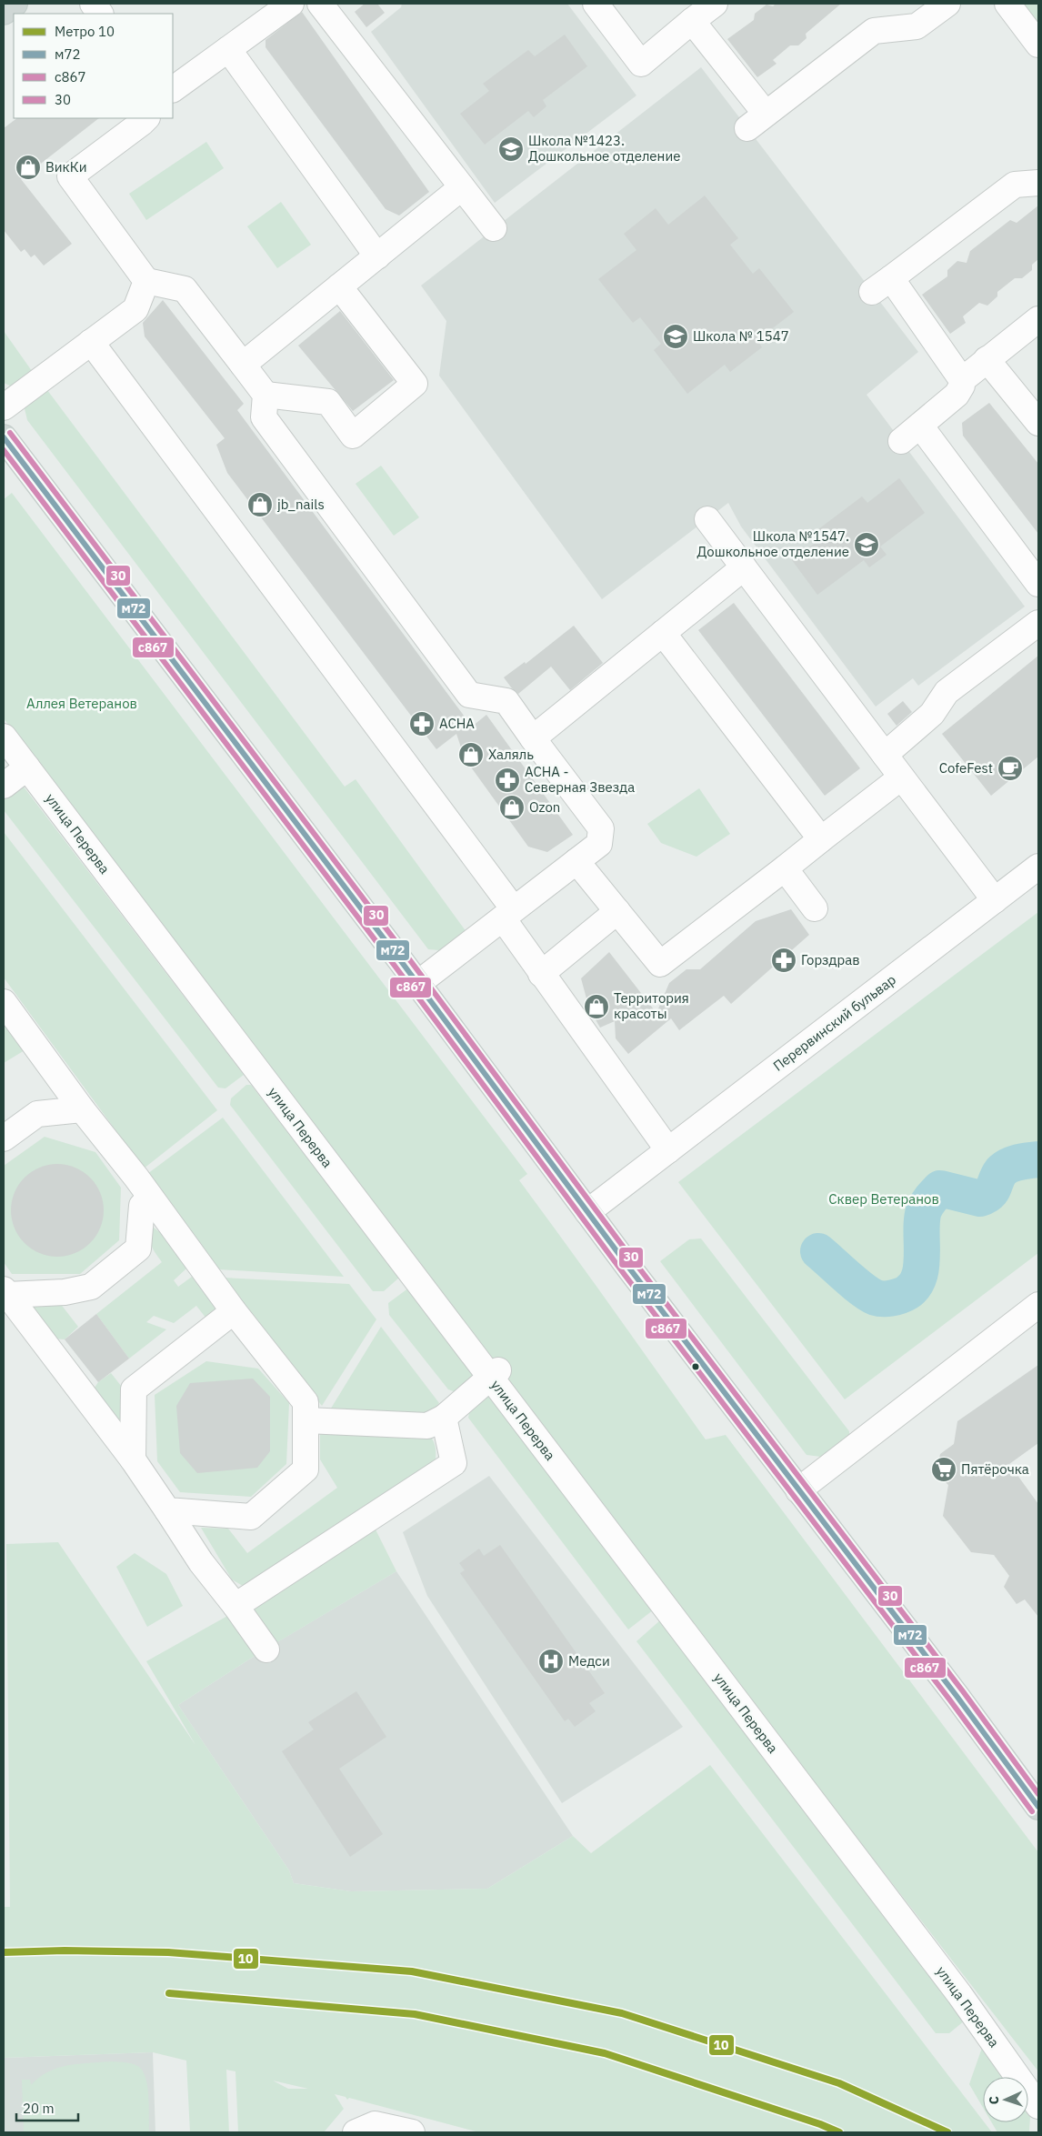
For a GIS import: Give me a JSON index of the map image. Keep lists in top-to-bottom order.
{
  "streets": {
    "street": ["улица Перерва", "Перервинский бульвар"]
  },
  "parks": ["Аллея Ветеранов", "Сквер Ветеранов"],
  "places": {
    "school or university": ["Школа №1423. Дошкольное отделение", "Школа № 1547", "Школа №1547. Дошкольное отделение"],
    "shop": [
      "ВикКи",
      "jb_nails",
      "Халяль",
      "Ozon",
      "Территория красоты"
    ],
    "pharmacy": ["АСНА", "АСНА - Северная Звезда", "Горздрав"],
    "cafe": ["CofeFest"],
    "supermarket": ["Пятёрочка"],
    "hospital": ["Медси"]
  },
  "lines": [
    "transit line 30",
    "transit line м72",
    "transit line с867",
    "metro line 10"
  ],
  "legend": [
    "Метро 10",
    "м72",
    "с867",
    "30"
  ],
  "scale_bar": "20 m",
  "north": "left"
}
